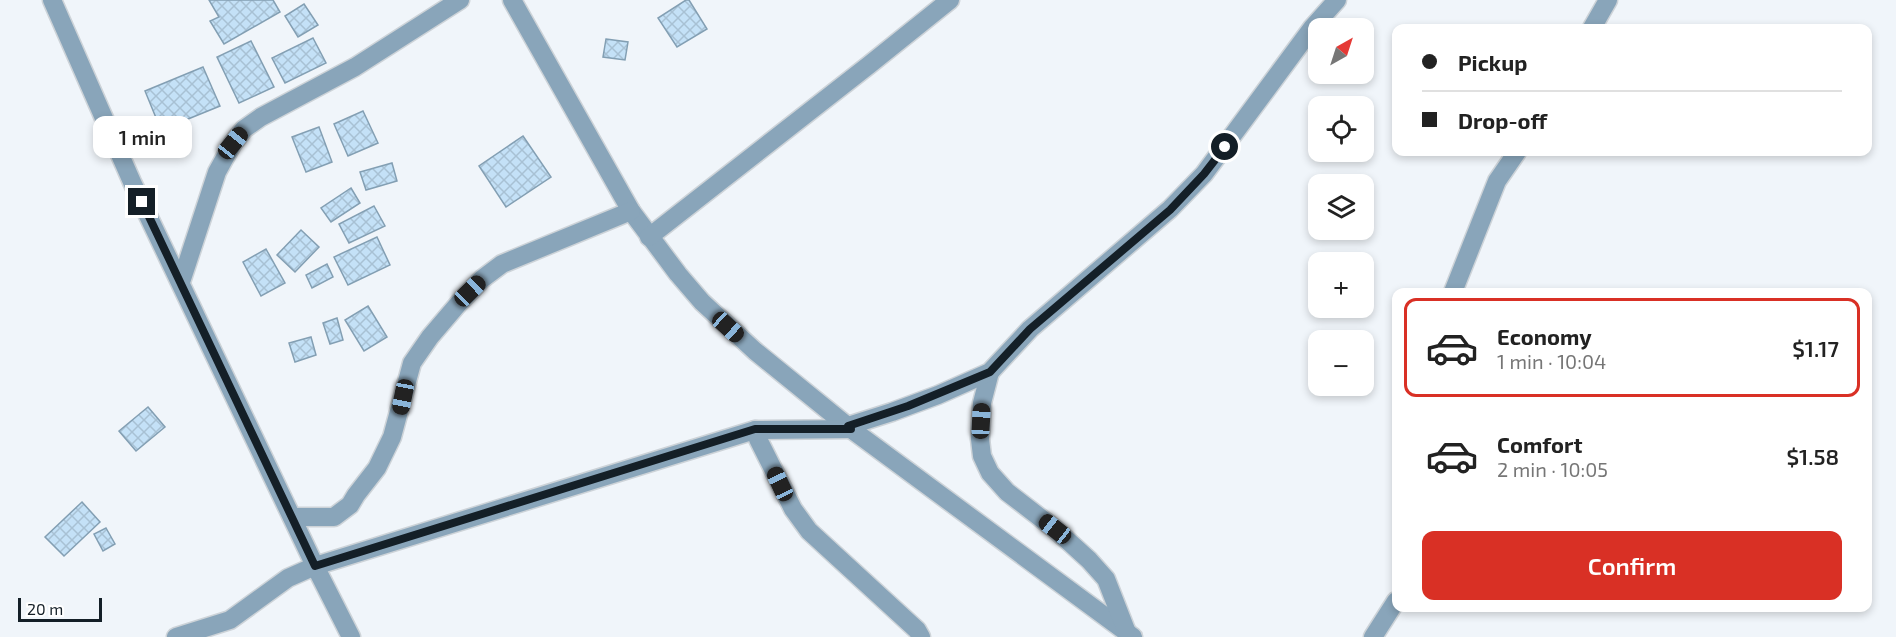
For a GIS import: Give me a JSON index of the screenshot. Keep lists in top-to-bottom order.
{
  "scale_bar": "20 m",
  "north": "top right",
  "page": {
    "map_buttons": ["+", "−"],
    "banner": ["Pickup", "Drop-off"],
    "bubble": "1 min",
    "list": [
      {
        "name": "Economy",
        "note": "1 min · 10:04",
        "value": "$1.17"
      },
      {
        "name": "Comfort",
        "note": "2 min · 10:05",
        "value": "$1.58"
      }
    ],
    "buttons": "Confirm",
    "scale": "20 m"
  }
}
